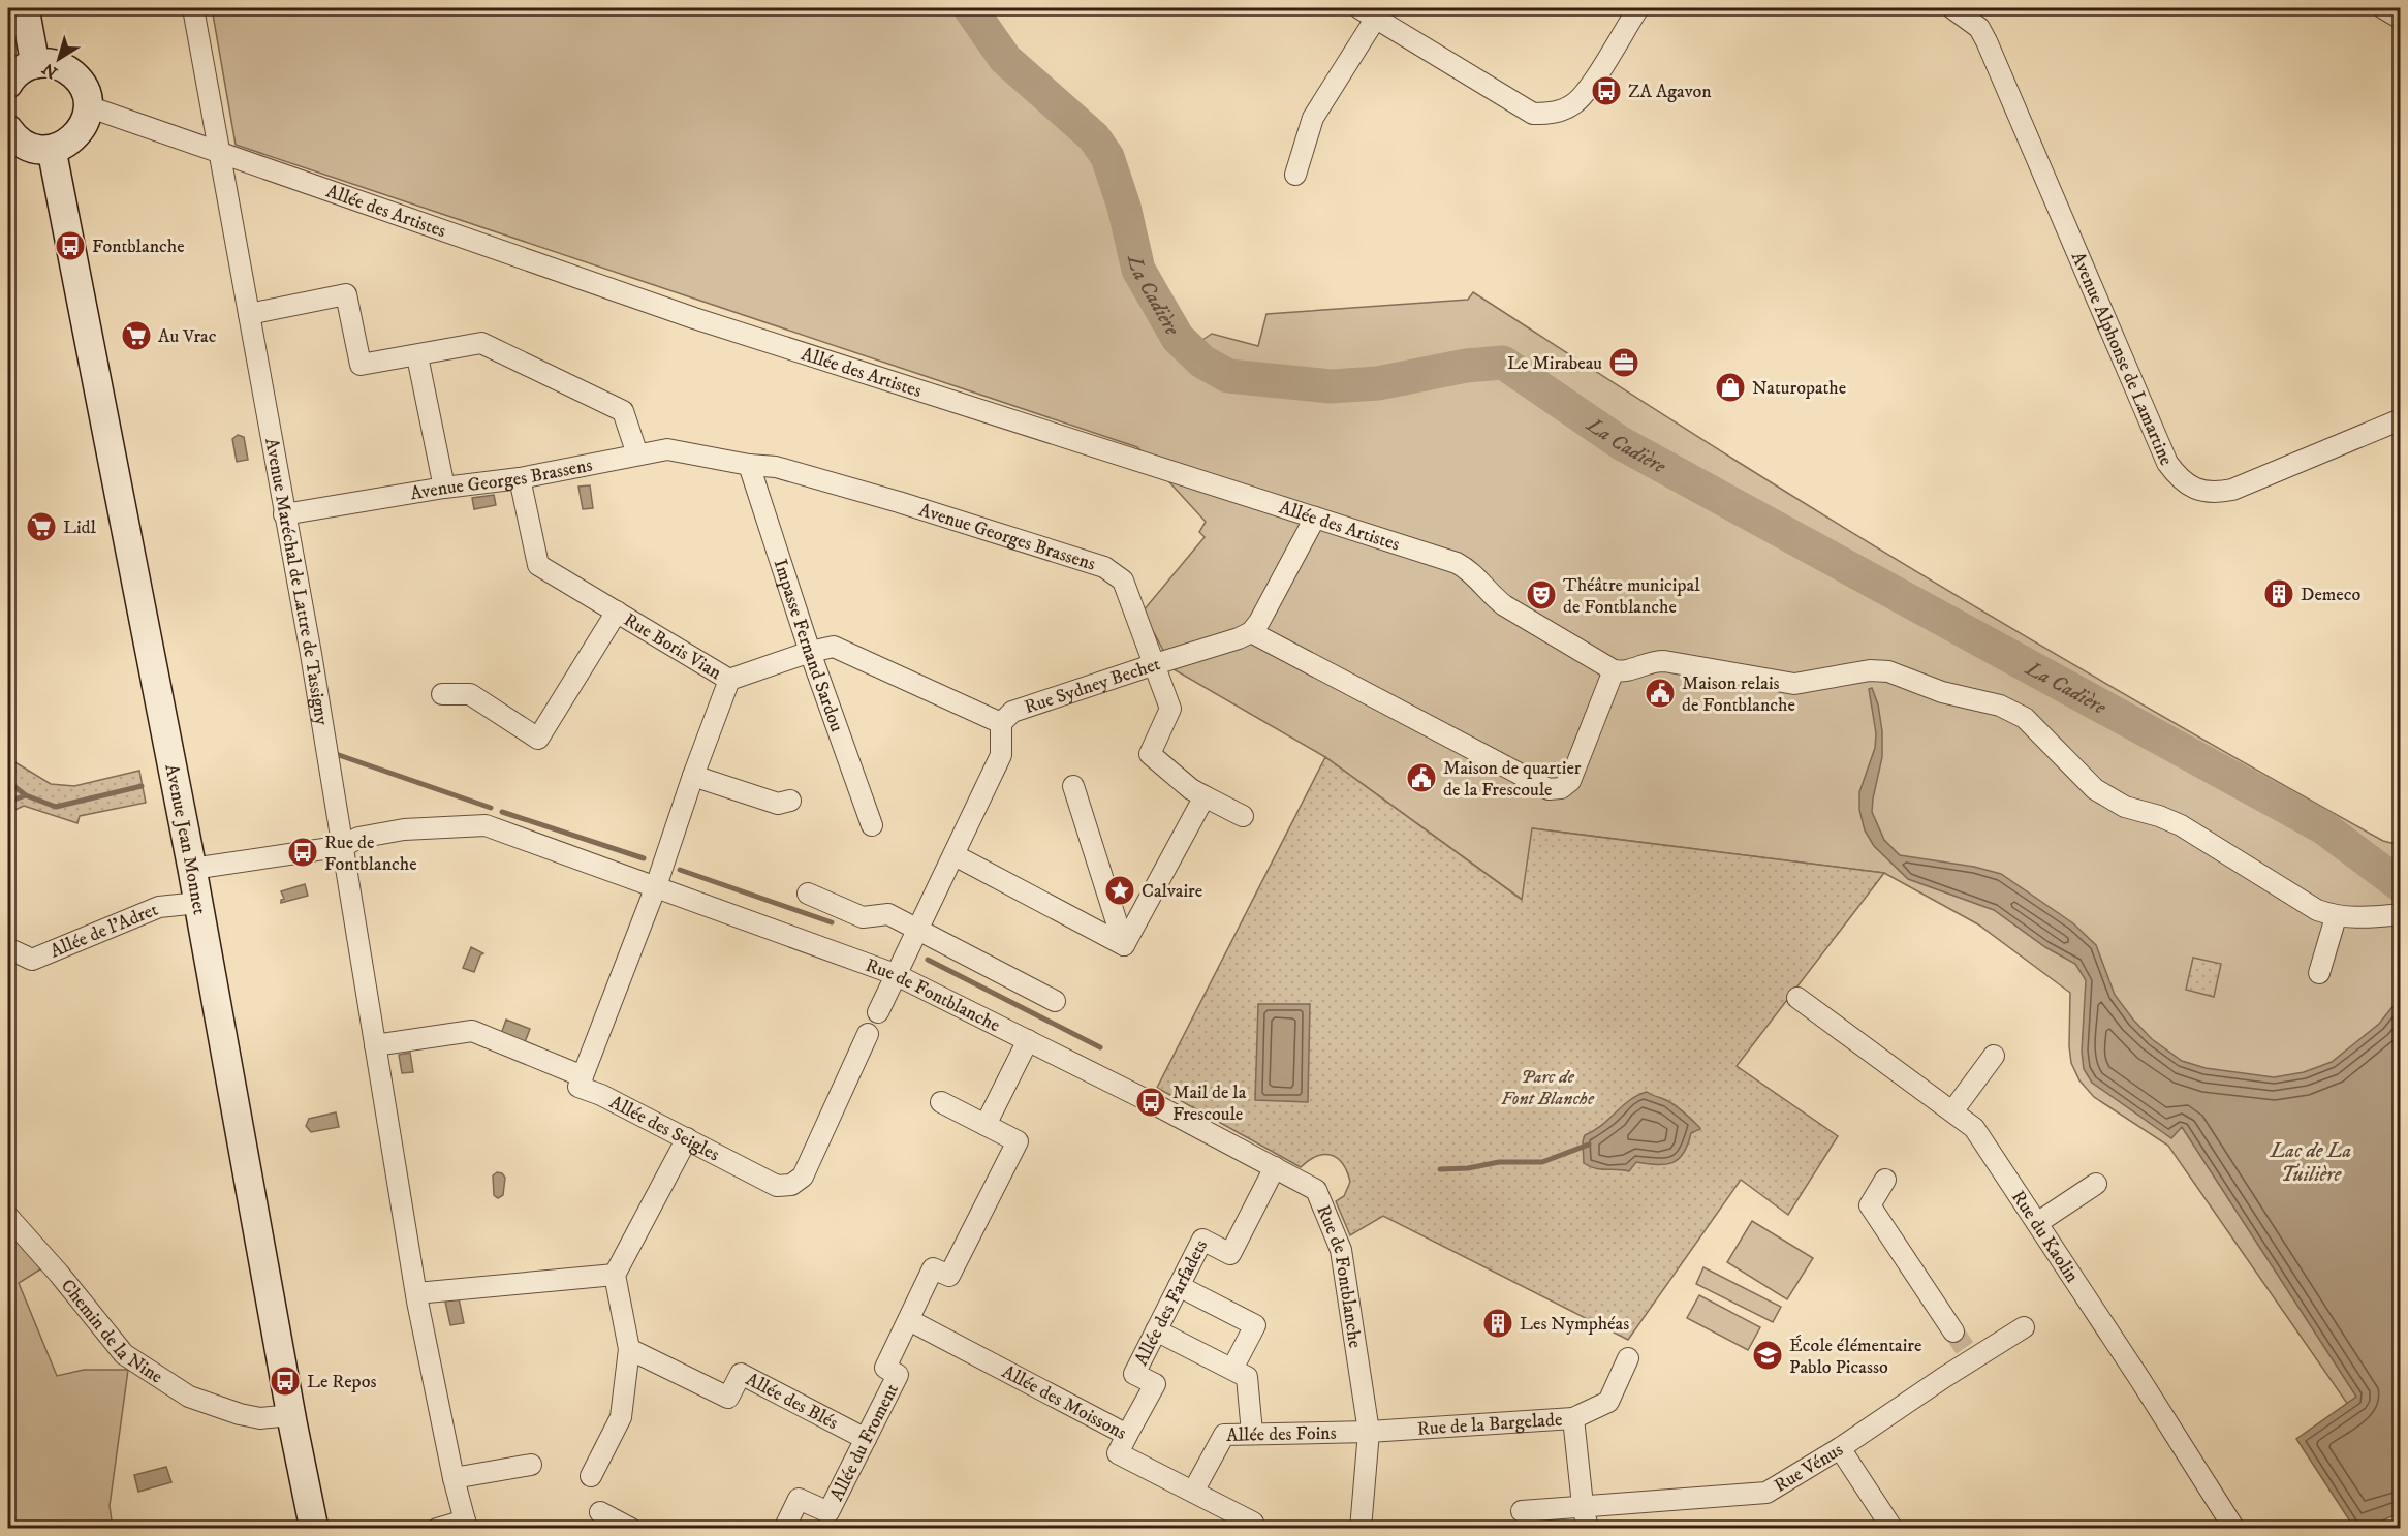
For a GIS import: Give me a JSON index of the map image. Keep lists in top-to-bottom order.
{
  "streets": {
    "street": [
      "Allée des Artistes",
      "Avenue Alphonse de Lamartine",
      "Avenue Georges Brassens",
      "Avenue Maréchal de Lattre de Tassigny",
      "Impasse Fernand Sardou",
      "Rue Boris Vian",
      "Rue Sydney Bechet",
      "Avenue Jean Monnet",
      "Allée de l'Adret",
      "Rue de Fontblanche",
      "Allée des Seigles",
      "Rue du Kaolin",
      "Allée des Farfadets",
      "Chemin de la Nine",
      "Allée des Blés",
      "Allée des Moissons",
      "Rue de la Bargelade",
      "Allée des Foins",
      "Allée du Froment",
      "Rue Vénus"
    ]
  },
  "crossings": [
    ["Allée des Artistes", "Avenue Maréchal de Lattre de Tassigny"],
    ["Avenue Georges Brassens", "Avenue Maréchal de Lattre de Tassigny"],
    ["Avenue Georges Brassens", "Impasse Fernand Sardou"],
    ["Avenue Georges Brassens", "Rue Boris Vian"],
    ["Avenue Georges Brassens", "Rue Sydney Bechet"],
    ["Avenue Maréchal de Lattre de Tassigny", "Rue de Fontblanche"],
    ["Impasse Fernand Sardou", "Rue Boris Vian"],
    ["Rue Boris Vian", "Rue Sydney Bechet"],
    ["Rue Sydney Bechet", "Rue de Fontblanche"],
    ["Avenue Jean Monnet", "Allée de l'Adret"],
    ["Avenue Jean Monnet", "Rue de Fontblanche"],
    ["Avenue Jean Monnet", "Chemin de la Nine"],
    ["Rue de Fontblanche", "Allée des Farfadets"],
    ["Rue de Fontblanche", "Rue de la Bargelade"],
    ["Rue de Fontblanche", "Allée des Foins"],
    ["Allée des Farfadets", "Allée des Moissons"],
    ["Allée des Blés", "Allée du Froment"],
    ["Allée des Moissons", "Allée des Foins"],
    ["Allée des Moissons", "Allée du Froment"],
    ["Rue de la Bargelade", "Allée des Foins"],
    ["Rue de la Bargelade", "Rue Vénus"]
  ],
  "water": ["La Cadière", "Lac de La Tuilière"],
  "parks": ["Parc de Font Blanche"],
  "places": {
    "bus stop": [
      "ZA Agavon",
      "Fontblanche",
      "Rue de Fontblanche",
      "Mail de la Frescoule",
      "Le Repos"
    ],
    "supermarket": ["Au Vrac", "Lidl"],
    "office": ["Le Mirabeau"],
    "shop": ["Naturopathe"],
    "building": ["Demeco", "Les Nymphéas"],
    "theatre": ["Théâtre municipal de Fontblanche"],
    "public building": ["Maison relais de Fontblanche", "Maison de quartier de la Frescoule"],
    "place": ["Calvaire"],
    "school or university": ["École élémentaire Pablo Picasso"]
  },
  "north": "bottom left"
}
